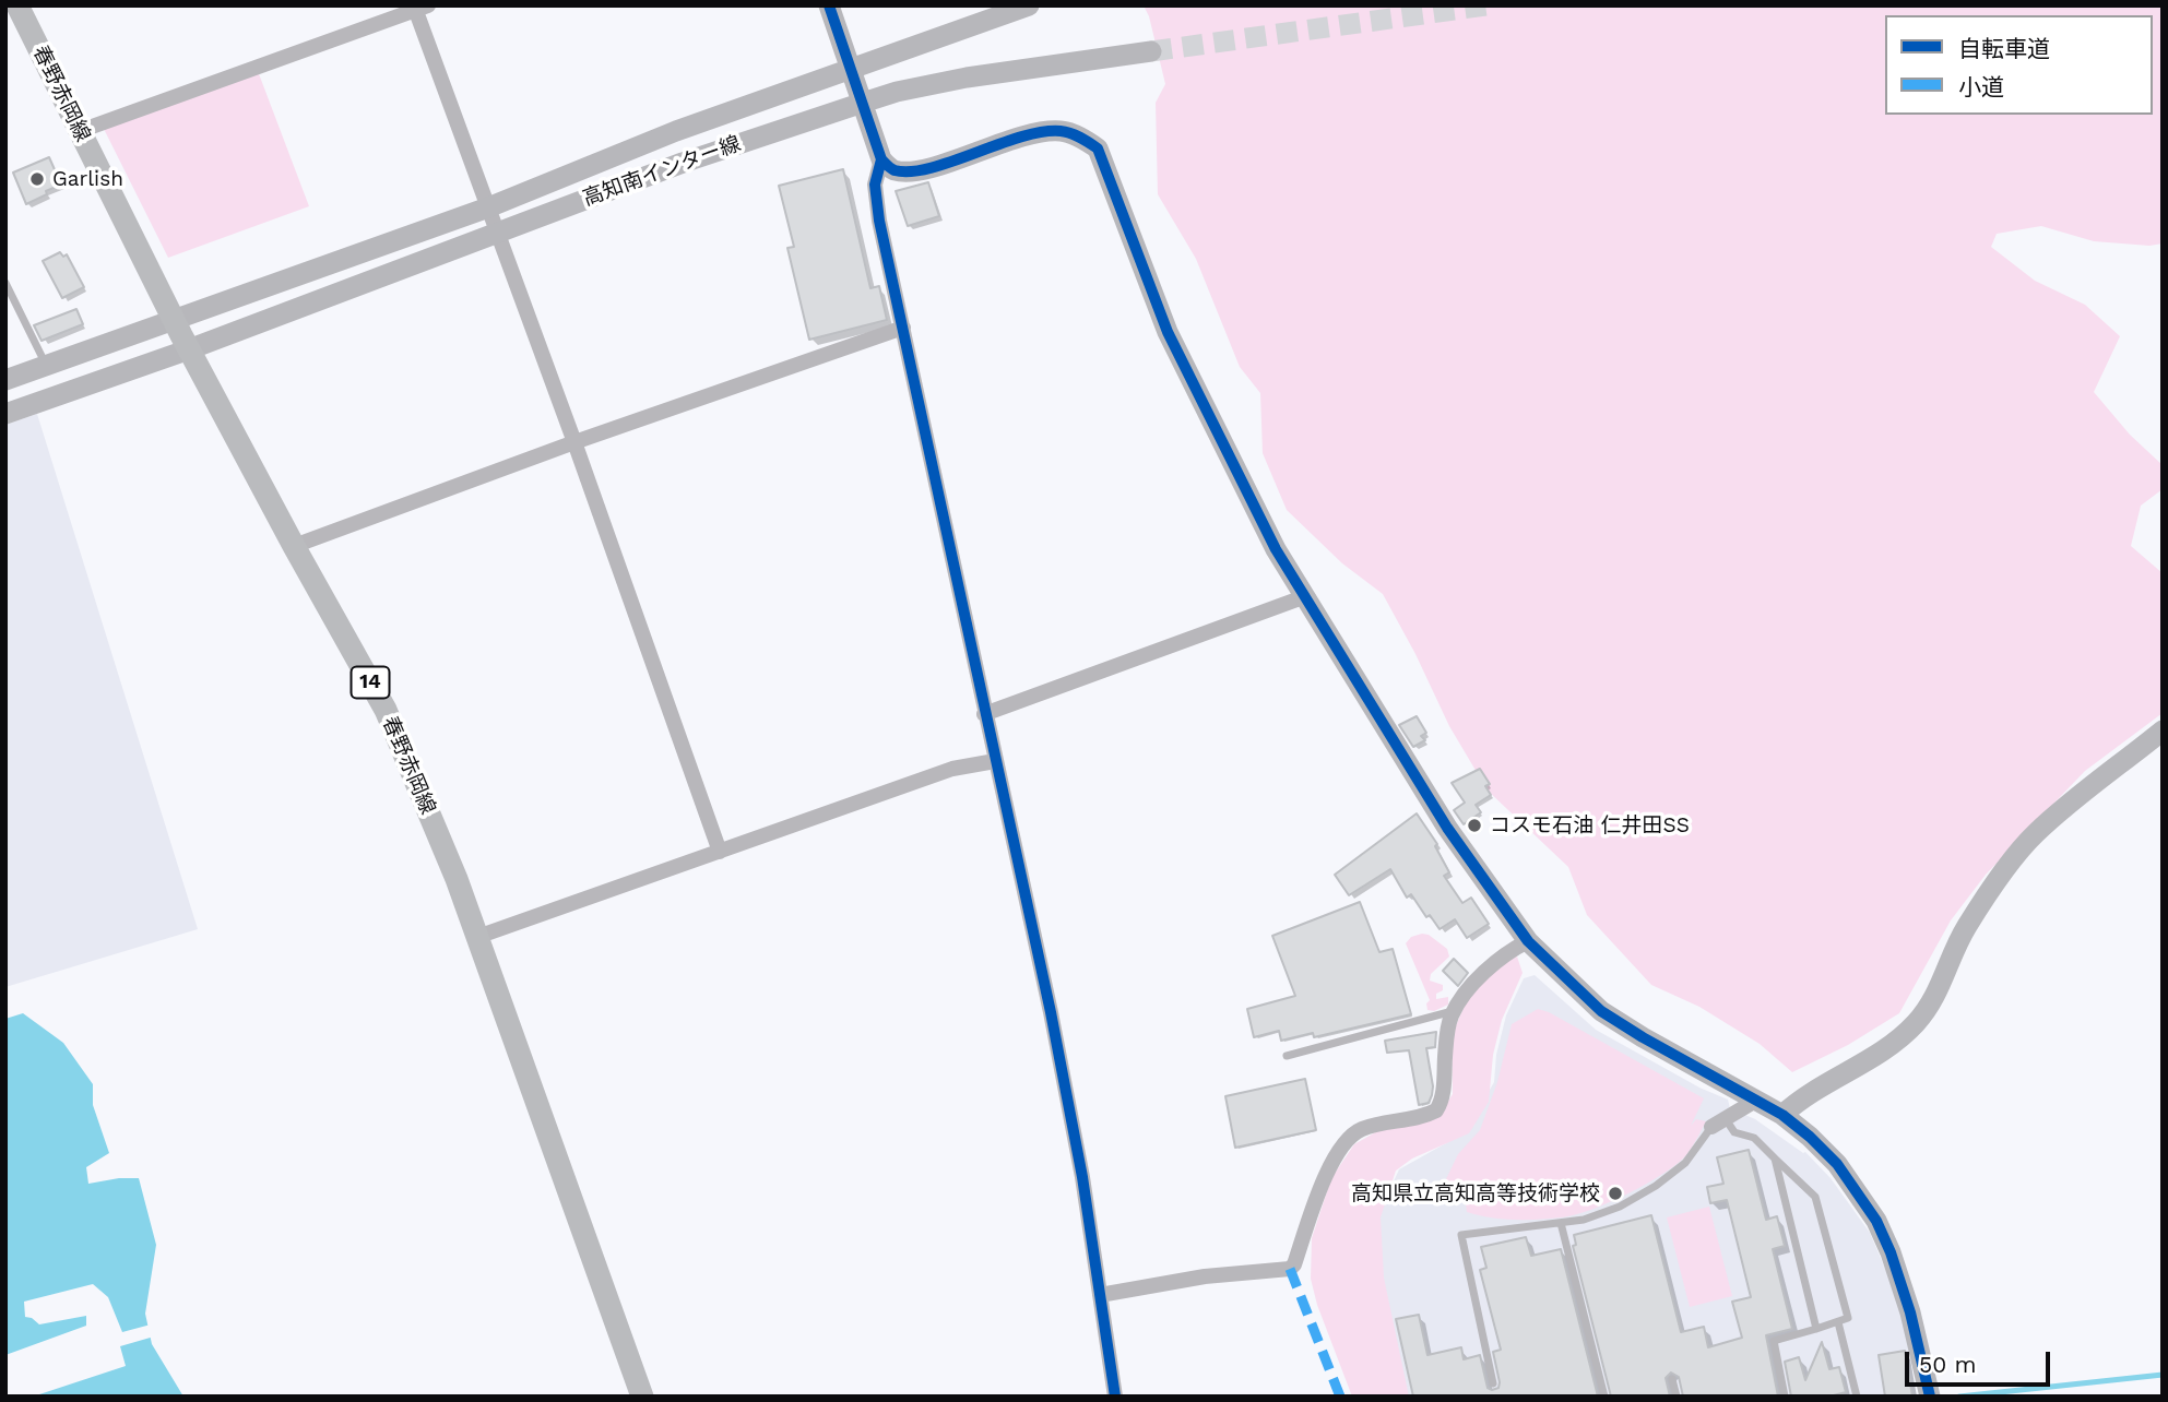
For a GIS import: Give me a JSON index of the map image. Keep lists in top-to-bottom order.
{
  "streets": {
    "main road": ["春野赤岡線", "14"],
    "street": ["高知南インター線"]
  },
  "crossings": [
    ["春野赤岡線", "高知南インター線"]
  ],
  "places": ["Garlish", "コスモ石油 仁井田SS", "高知県立高知高等技術学校"],
  "legend": ["自転車道", "小道"],
  "scale_bar": "50 m"
}
